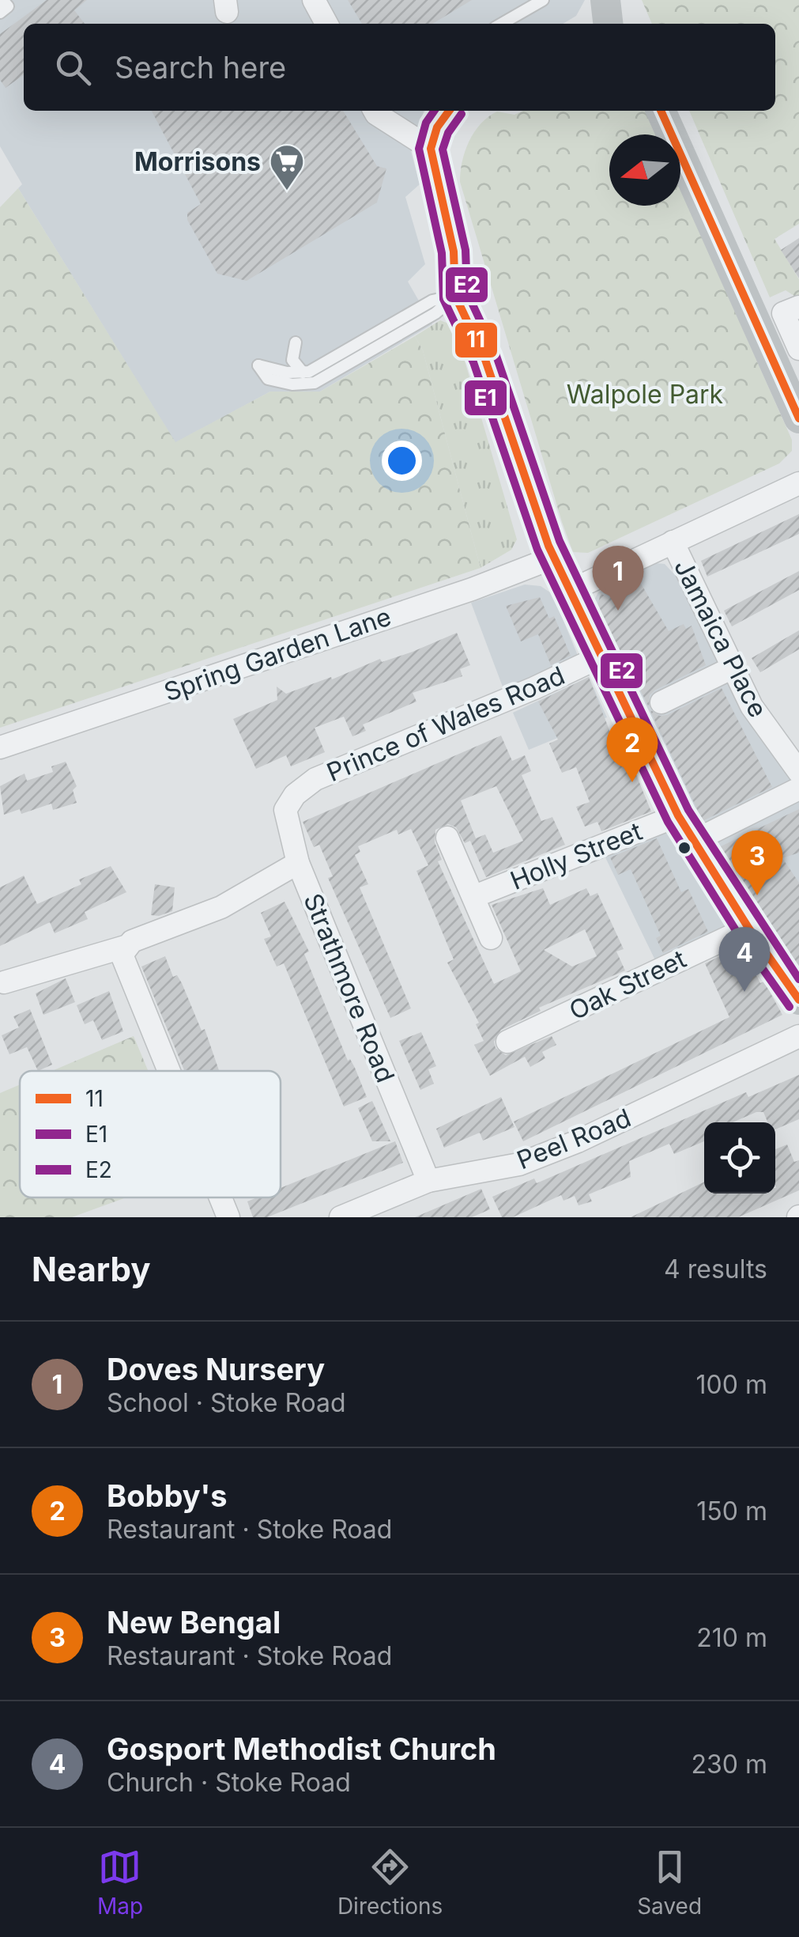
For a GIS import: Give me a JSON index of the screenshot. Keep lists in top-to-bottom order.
{
  "streets": {
    "street": [
      "Jamaica Place",
      "Spring Garden Lane",
      "Prince of Wales Road",
      "Holly Street",
      "Oak Street",
      "Strathmore Road",
      "Peel Road"
    ]
  },
  "crossings": [
    ["Prince of Wales Road", "Strathmore Road"],
    ["Strathmore Road", "Peel Road"]
  ],
  "parks": ["Walpole Park"],
  "places": {
    "supermarket": ["Morrisons"]
  },
  "lines": ["transit line 11", "transit line E1", "transit line E2"],
  "legend": ["11", "E1", "E2"],
  "north": "left",
  "page": {
    "search": "Search here",
    "pins": [
      "1",
      "2",
      "3",
      "4"
    ],
    "heading": ["Nearby", "4 results"],
    "list": [
      {
        "mark": "1",
        "name": "Doves Nursery",
        "note": "School · Stoke Road",
        "value": "100 m"
      },
      {
        "mark": "2",
        "name": "Bobby's",
        "note": "Restaurant · Stoke Road",
        "value": "150 m"
      },
      {
        "mark": "3",
        "name": "New Bengal",
        "note": "Restaurant · Stoke Road",
        "value": "210 m"
      },
      {
        "mark": "4",
        "name": "Gosport Methodist Church",
        "note": "Church · Stoke Road",
        "value": "230 m"
      }
    ],
    "nav": ["Map", "Directions", "Saved"]
  }
}
